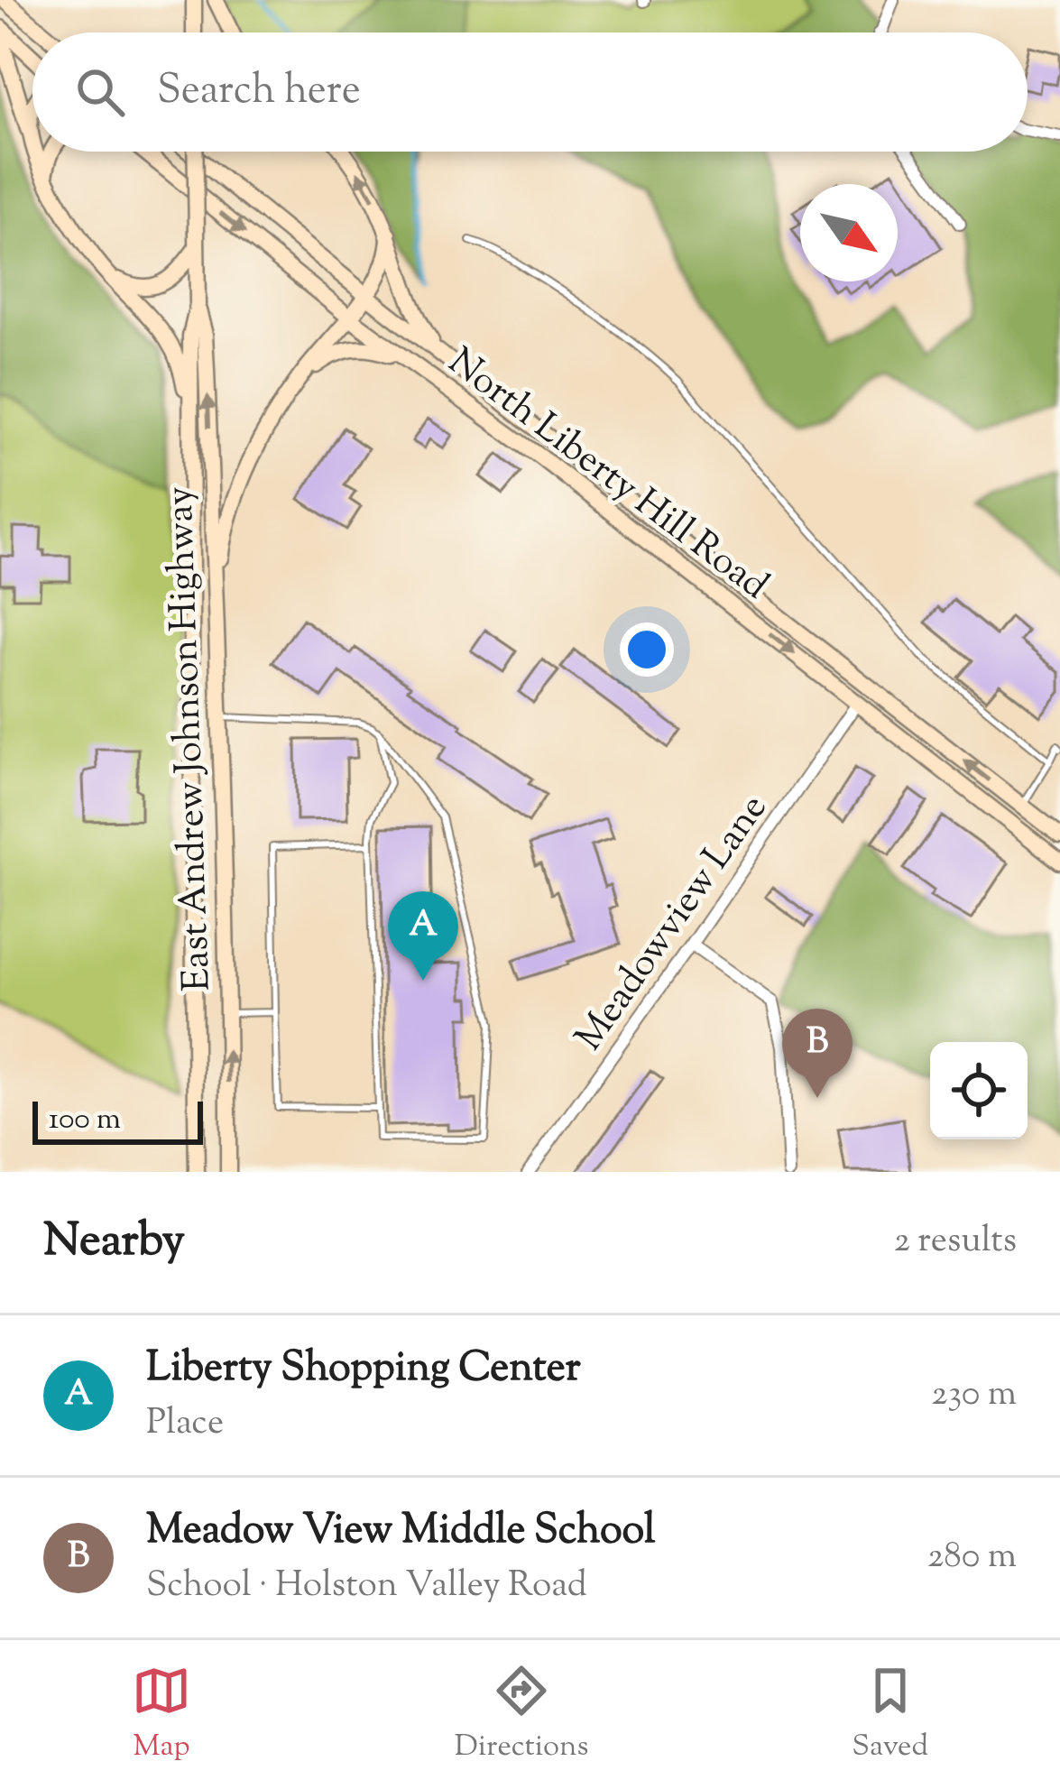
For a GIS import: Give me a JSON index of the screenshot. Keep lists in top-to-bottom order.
{
  "streets": {
    "main road": ["North Liberty Hill Road", "East Andrew Johnson Highway"],
    "street": ["Meadowview Lane"]
  },
  "crossings": [
    ["North Liberty Hill Road", "Meadowview Lane"]
  ],
  "scale_bar": "100 m",
  "north": "bottom right",
  "page": {
    "search": "Search here",
    "pins": ["A", "B"],
    "scale": "100 m",
    "heading": ["Nearby", "2 results"],
    "list": [
      {
        "mark": "A",
        "name": "Liberty Shopping Center",
        "note": "Place",
        "value": "230 m"
      },
      {
        "mark": "B",
        "name": "Meadow View Middle School",
        "note": "School · Holston Valley Road",
        "value": "280 m"
      }
    ],
    "nav": ["Map", "Directions", "Saved"]
  }
}
